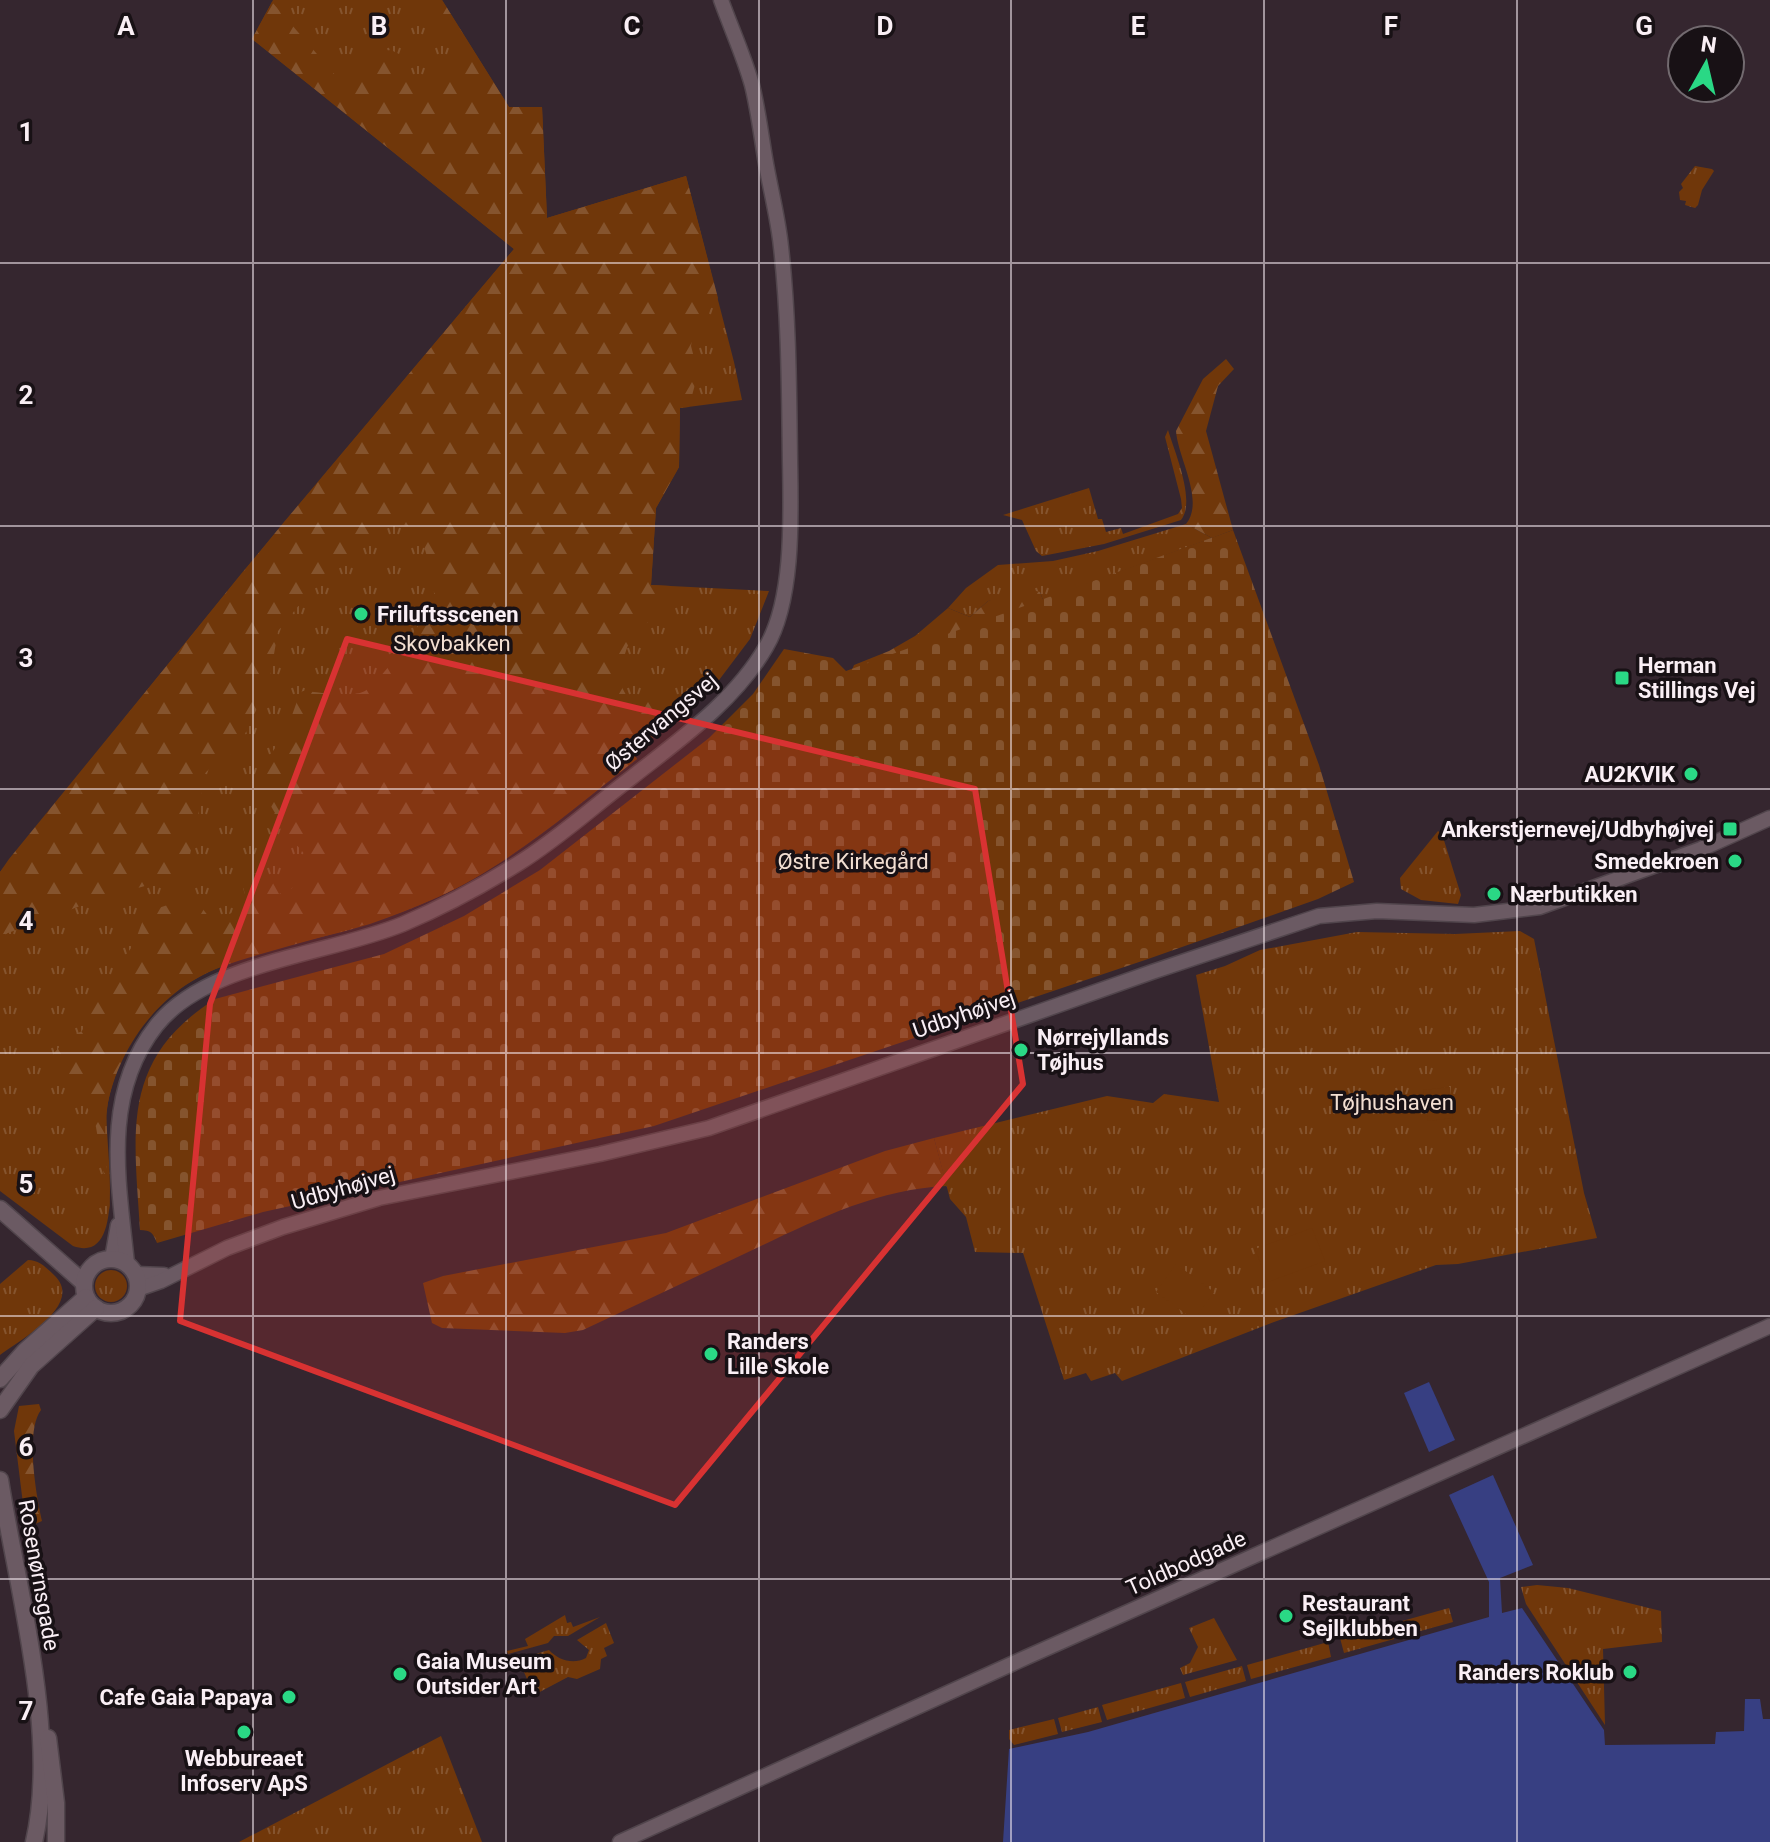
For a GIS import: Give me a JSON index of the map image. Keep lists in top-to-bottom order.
{
  "streets": {
    "main road": ["Rosenørnsgade"],
    "street": ["Østervangsvej", "Udbyhøjvej", "Toldbodgade"]
  },
  "crossings": [
    ["Østervangsvej", "Udbyhøjvej"]
  ],
  "parks": ["Skovbakken", "Østre Kirkegård", "Tøjhushaven"],
  "places": {
    "other": [
      "Friluftsscenen",
      "AU2KVIK",
      "Smedekroen",
      "Nærbutikken",
      "Nørrejyllands Tøjhus",
      "Randers Lille Skole",
      "Restaurant Sejlklubben",
      "Randers Roklub",
      "Gaia Museum Outsider Art",
      "Cafe Gaia Papaya",
      "Webbureaet Infoserv ApS"
    ],
    "transit": ["Herman Stillings Vej", "Ankerstjernevej/Udbyhøjvej"]
  },
  "north": "top",
  "grid": {
    "columns": [
      "A",
      "B",
      "C",
      "D",
      "E",
      "F",
      "G"
    ],
    "rows": [
      "1",
      "2",
      "3",
      "4",
      "5",
      "6",
      "7"
    ]
  }
}
